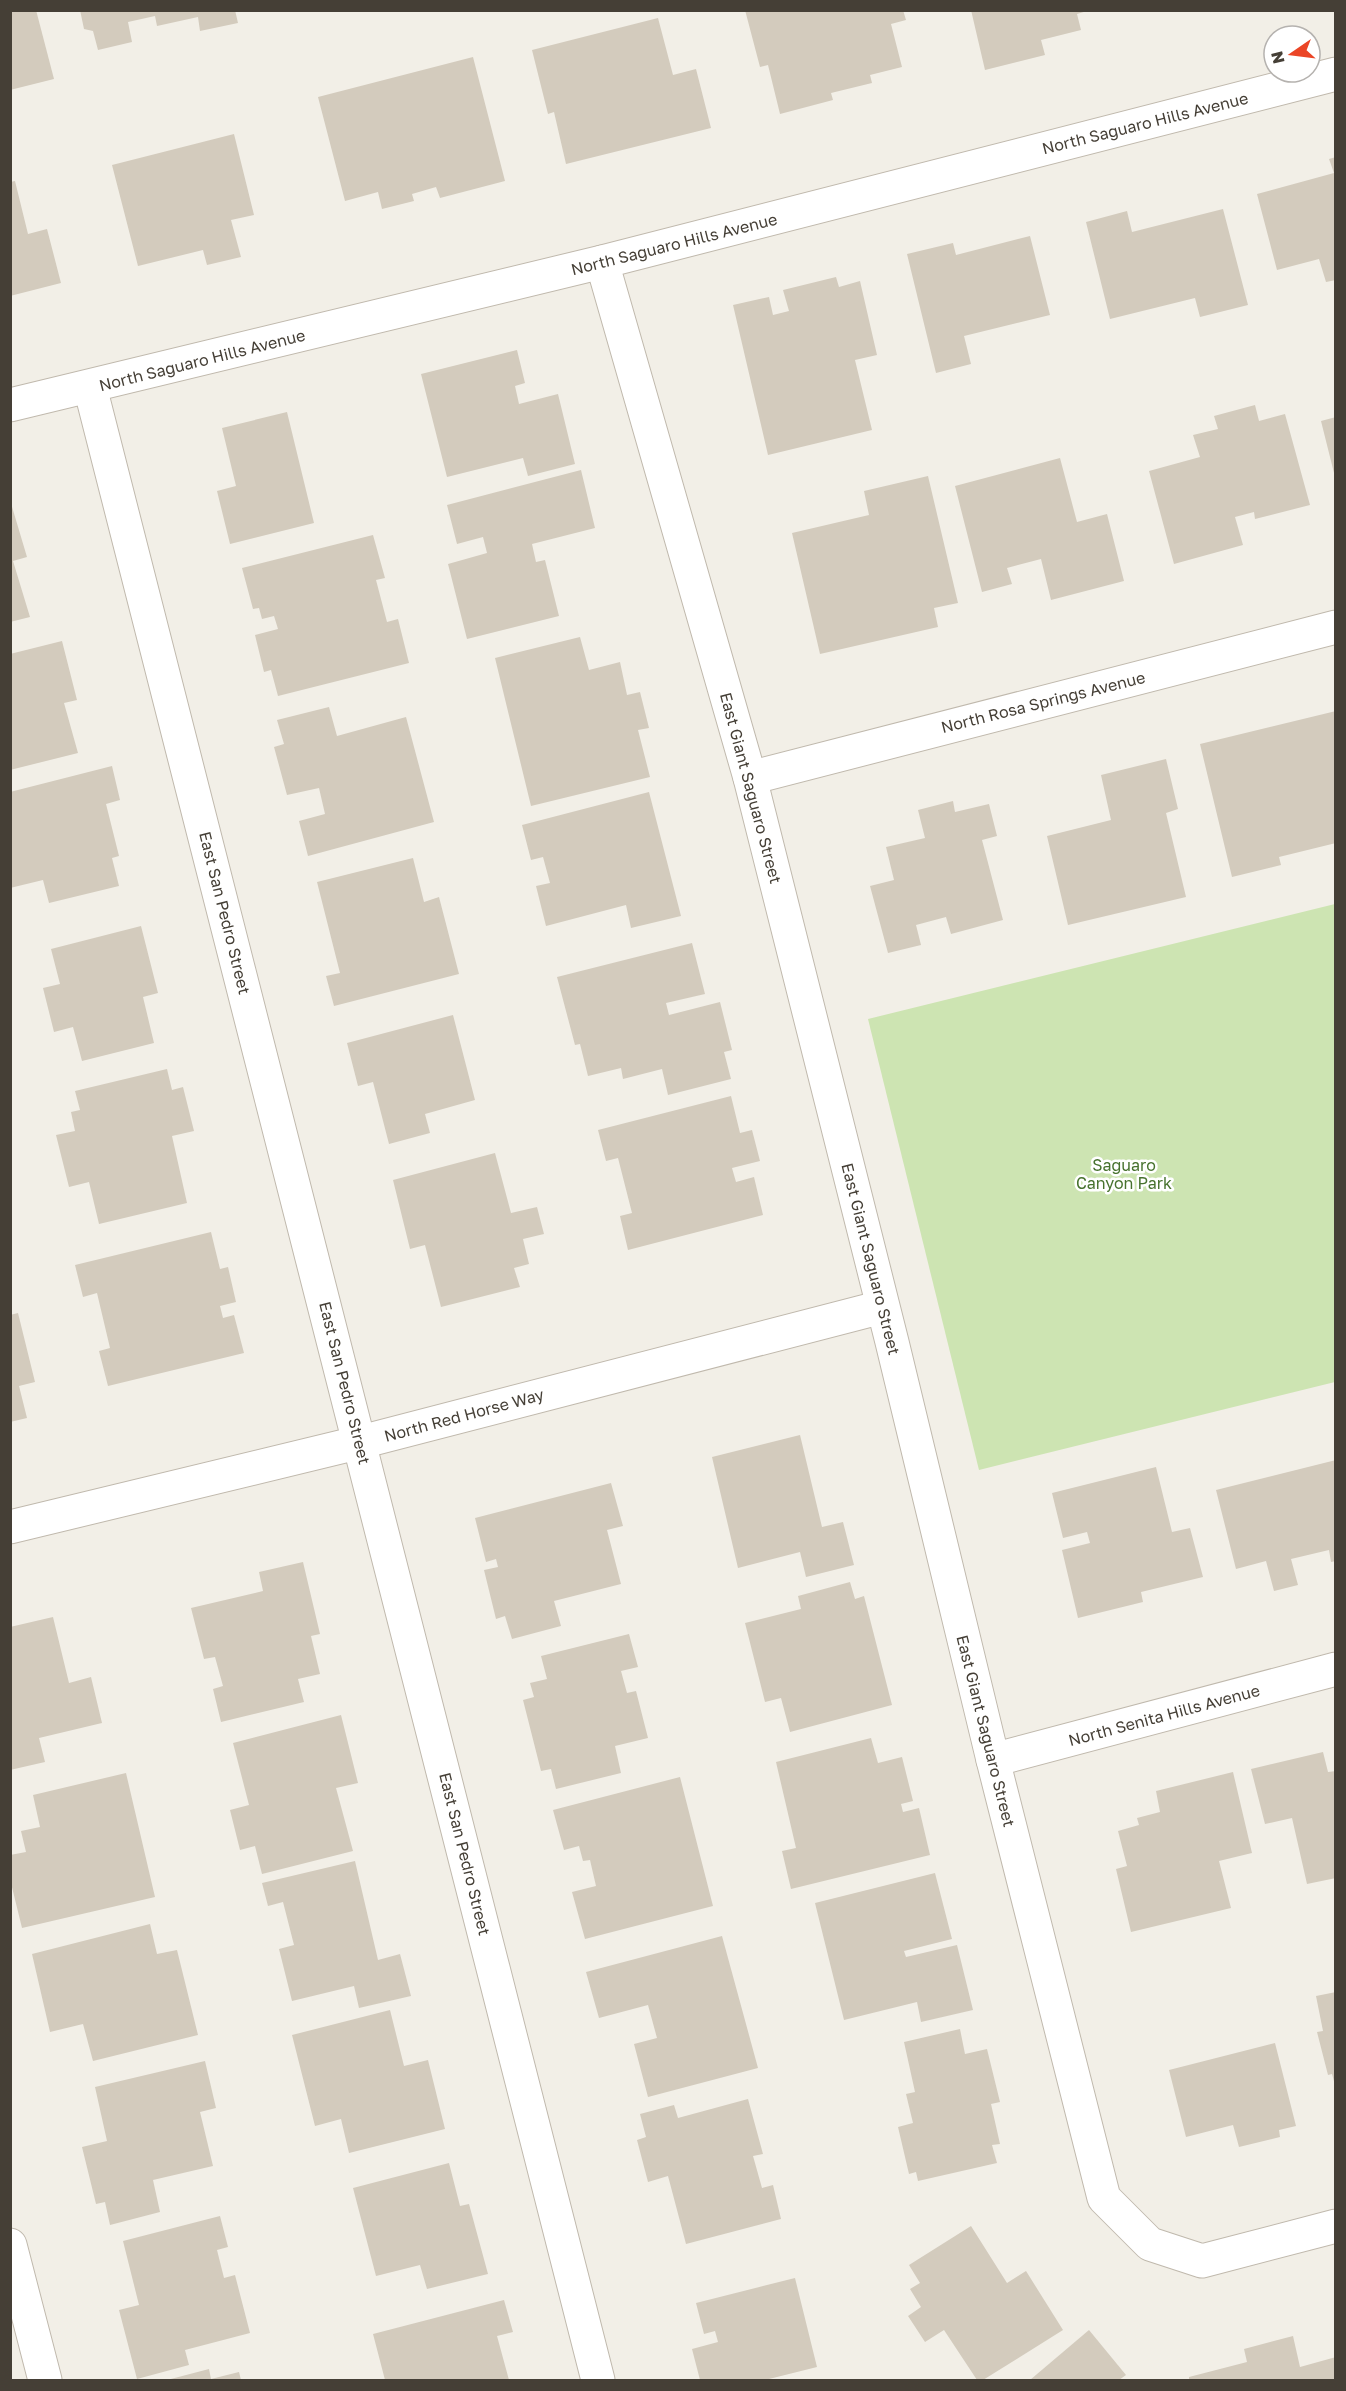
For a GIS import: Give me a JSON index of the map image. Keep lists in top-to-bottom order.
{
  "streets": {
    "street": [
      "North Saguaro Hills Avenue",
      "North Rosa Springs Avenue",
      "East Giant Saguaro Street",
      "East San Pedro Street",
      "North Red Horse Way",
      "North Senita Hills Avenue"
    ]
  },
  "crossings": [
    ["North Saguaro Hills Avenue", "East Giant Saguaro Street"],
    ["North Saguaro Hills Avenue", "East San Pedro Street"],
    ["North Rosa Springs Avenue", "East Giant Saguaro Street"],
    ["East Giant Saguaro Street", "North Red Horse Way"],
    ["East Giant Saguaro Street", "North Senita Hills Avenue"],
    ["East San Pedro Street", "North Red Horse Way"]
  ],
  "parks": ["Saguaro Canyon Park"],
  "north": "left"
}
